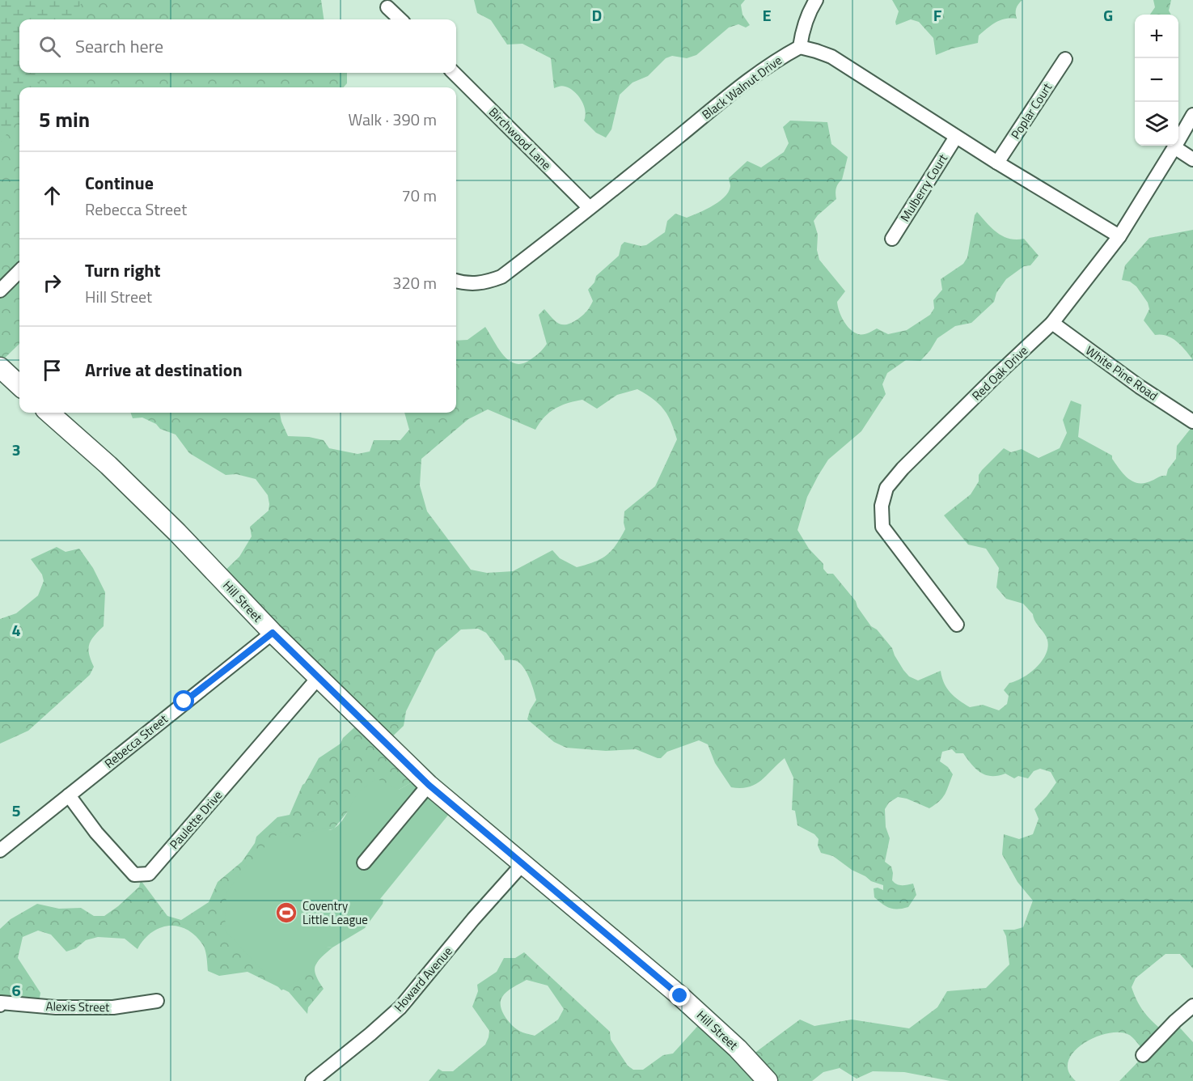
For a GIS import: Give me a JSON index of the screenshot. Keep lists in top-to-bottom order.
{
  "streets": {
    "street": [
      "Black Walnut Drive",
      "Poplar Court",
      "Birchwood Lane",
      "Mulberry Court",
      "Red Oak Drive",
      "White Pine Road",
      "Hill Street",
      "Rebecca Street",
      "Paulette Drive",
      "Howard Avenue",
      "Alexis Street"
    ]
  },
  "crossings": [
    ["Black Walnut Drive", "Birchwood Lane"],
    ["Red Oak Drive", "White Pine Road"],
    ["Hill Street", "Rebecca Street"],
    ["Hill Street", "Paulette Drive"],
    ["Hill Street", "Howard Avenue"],
    ["Rebecca Street", "Paulette Drive"]
  ],
  "places": {
    "sports": ["Coventry Little League"]
  },
  "page": {
    "map_buttons": ["+", "−"],
    "search": "Search here",
    "heading": ["5 min", "Walk · 390 m"],
    "list": [
      ["Continue", "Rebecca Street", "70 m"],
      ["Turn right", "Hill Street", "320 m"],
      "Arrive at destination"
    ]
  },
  "grid": {
    "columns": [
      "D",
      "E",
      "F",
      "G"
    ],
    "rows": [
      "3",
      "4",
      "5",
      "6"
    ]
  }
}
